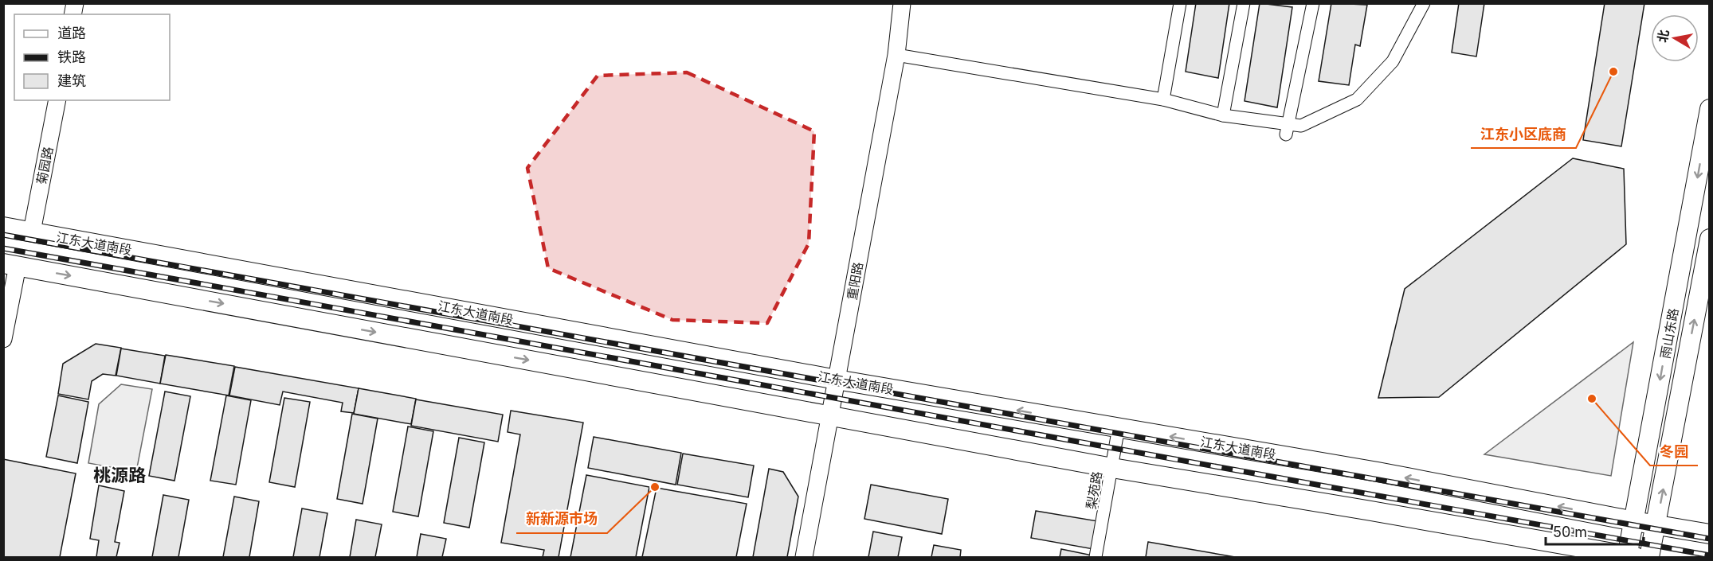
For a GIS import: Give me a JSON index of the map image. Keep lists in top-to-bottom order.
{
  "streets": {
    "main road": ["江东大道南段", "雨山东路"],
    "street": ["菊园路", "重阳路", "梨苑路"]
  },
  "crossings": [
    ["菊园路", "江东大道南段"],
    ["江东大道南段", "重阳路"],
    ["江东大道南段", "雨山东路"],
    ["江东大道南段", "梨苑路"]
  ],
  "districts": ["桃源路"],
  "places": ["江东小区底商", "冬园", "新新源市场"],
  "legend": ["道路", "铁路", "建筑"],
  "scale_bar": "50 m",
  "north": "left"
}
